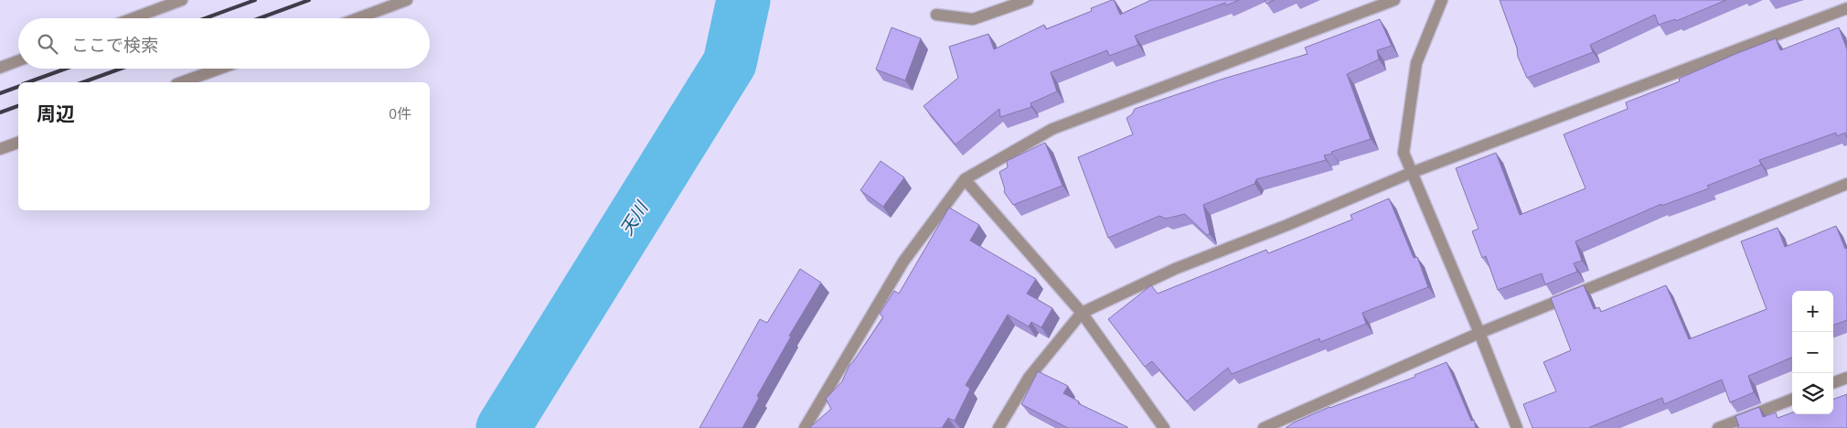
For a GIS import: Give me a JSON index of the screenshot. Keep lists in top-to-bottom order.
{
  "water": ["天川"],
  "page": {
    "search": "ここで検索",
    "heading": ["周辺", "0件"],
    "map_buttons": ["+", "−"]
  }
}
